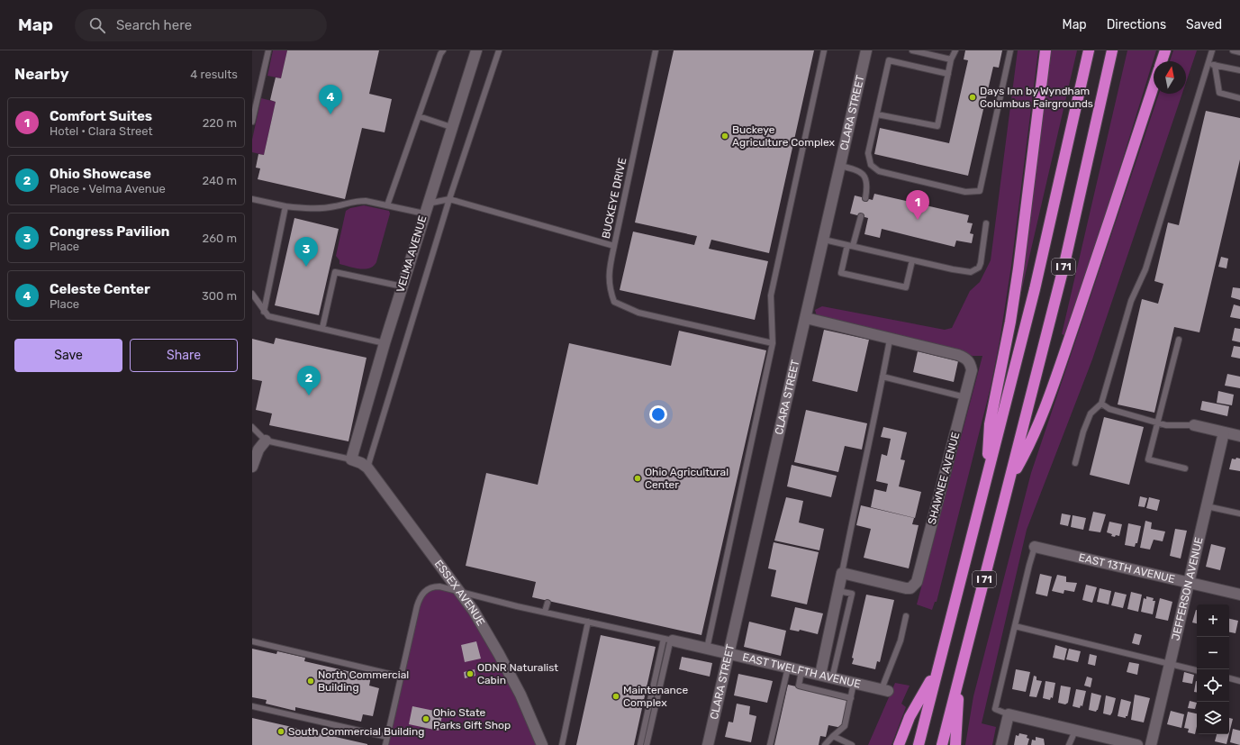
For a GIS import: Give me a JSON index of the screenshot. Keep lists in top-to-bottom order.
{
  "streets": {
    "highway": ["I 71"],
    "street": [
      "CLARA STREET",
      "VELMA AVENUE",
      "SHAWNEE AVENUE",
      "EAST 13TH AVENUE",
      "JEFFERSON AVENUE",
      "ESSEX AVENUE",
      "EAST TWELFTH AVENUE"
    ],
    "lane": ["BUCKEYE DRIVE"]
  },
  "crossings": [
    ["CLARA STREET", "SHAWNEE AVENUE"],
    ["CLARA STREET", "EAST TWELFTH AVENUE"],
    ["BUCKEYE DRIVE", "VELMA AVENUE"],
    ["VELMA AVENUE", "ESSEX AVENUE"],
    ["EAST 13TH AVENUE", "JEFFERSON AVENUE"]
  ],
  "places": [
    "Days Inn by Wyndham Columbus Fairgrounds",
    "Buckeye Agriculture Complex",
    "Ohio Agricultural Center",
    "ODNR Naturalist Cabin",
    "North Commercial Building",
    "Maintenance Complex",
    "Ohio State Parks Gift Shop",
    "South Commercial Building"
  ],
  "north": "top",
  "page": {
    "header": "Map",
    "search": "Search here",
    "nav": ["Map", "Directions", "Saved"],
    "heading": ["Nearby", "4 results"],
    "pins": [
      "4",
      "1",
      "3",
      "2"
    ],
    "list": [
      {
        "mark": "1",
        "name": "Comfort Suites",
        "note": "Hotel · Clara Street",
        "value": "220 m"
      },
      {
        "mark": "2",
        "name": "Ohio Showcase",
        "note": "Place · Velma Avenue",
        "value": "240 m"
      },
      {
        "mark": "3",
        "name": "Congress Pavilion",
        "note": "Place",
        "value": "260 m"
      },
      {
        "mark": "4",
        "name": "Celeste Center",
        "note": "Place",
        "value": "300 m"
      }
    ],
    "buttons": ["Save", "Share"],
    "map_buttons": ["+", "−"]
  }
}
